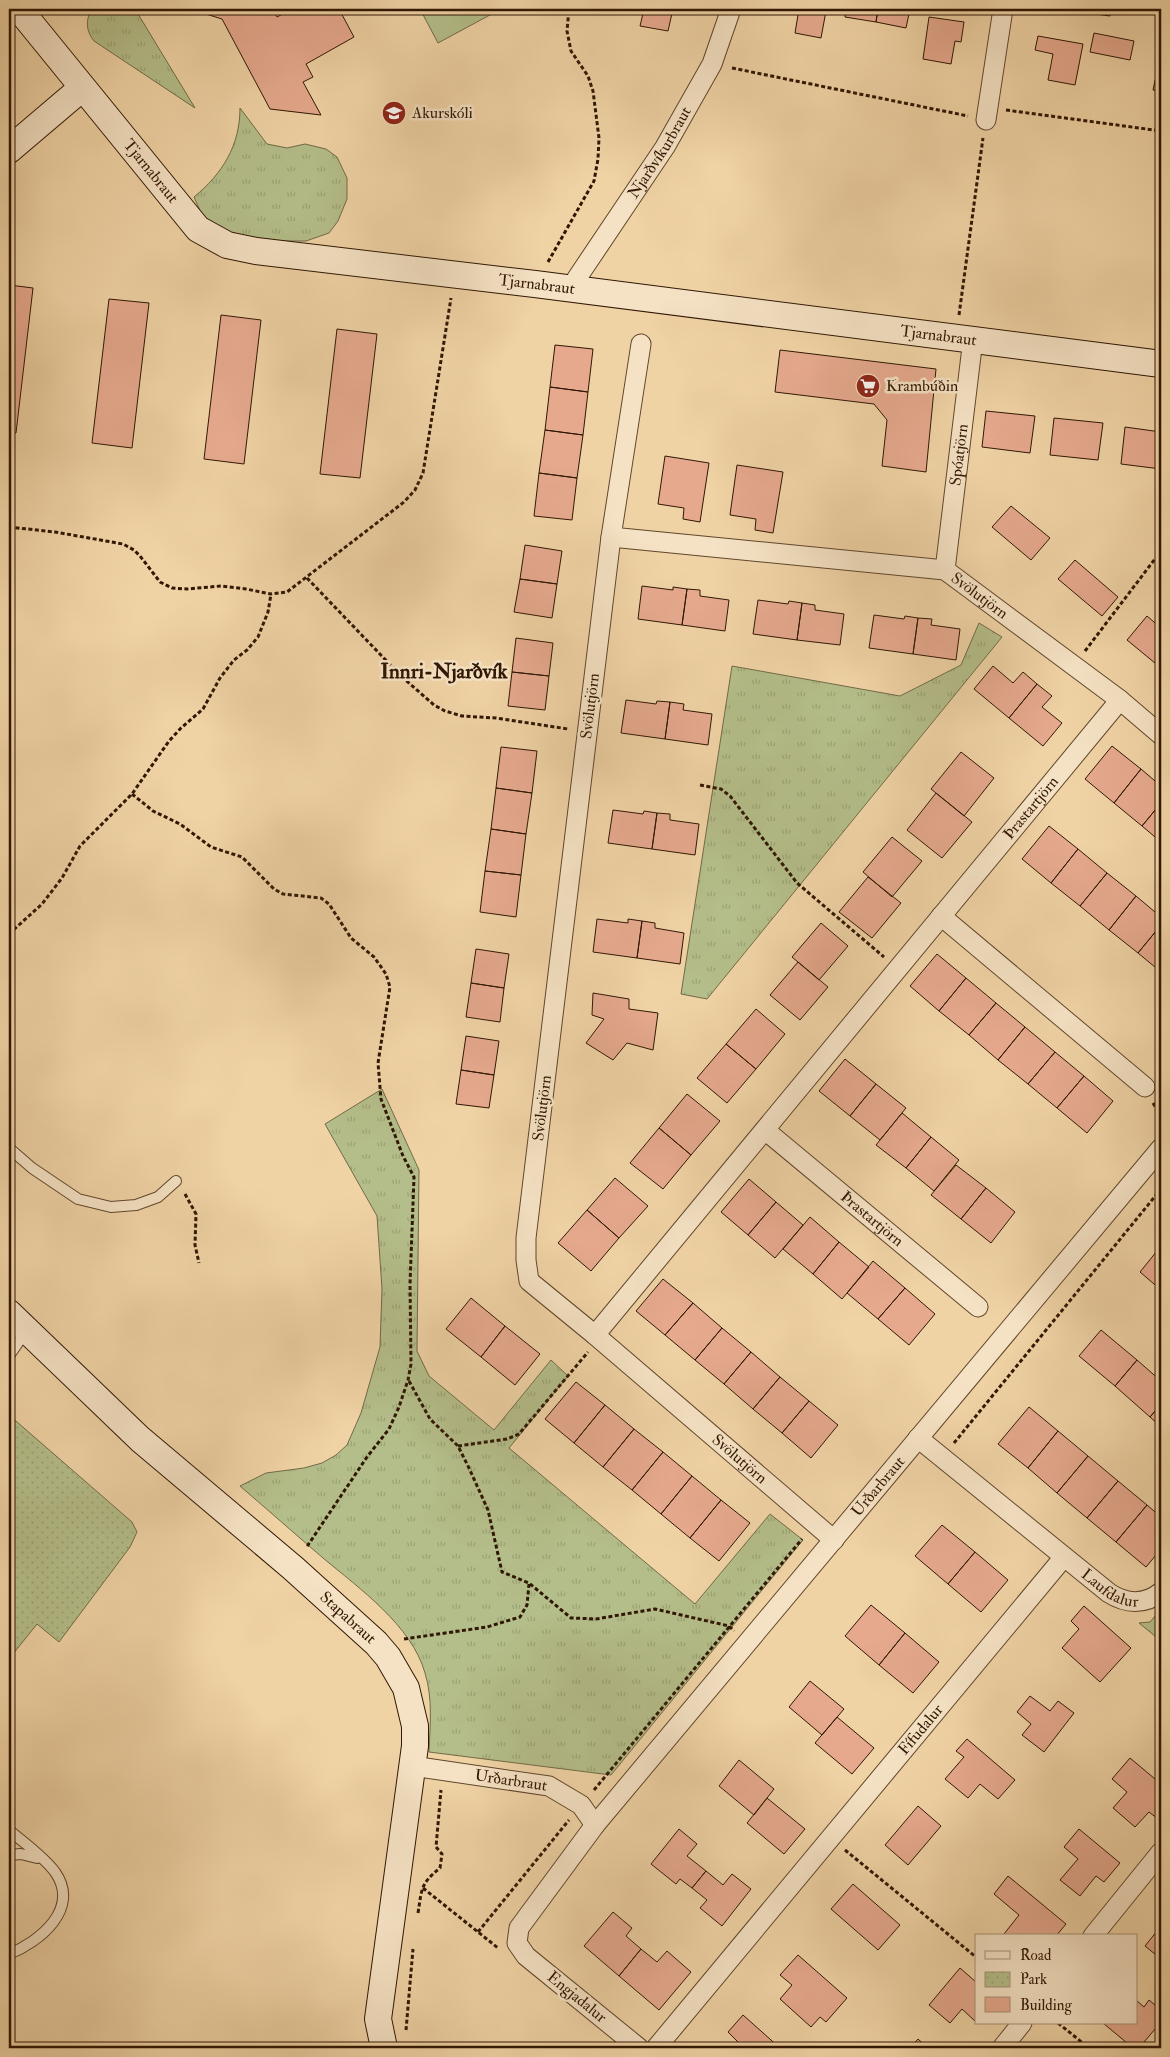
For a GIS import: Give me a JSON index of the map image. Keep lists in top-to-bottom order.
{
  "streets": {
    "street": [
      "Njarðvíkurbraut",
      "Tjarnabraut",
      "Spóatjörn",
      "Svölutjörn",
      "Þrastartjörn",
      "Urðarbraut",
      "Laufdalur",
      "Stapabraut",
      "Fífudalur",
      "Engjadalur"
    ]
  },
  "crossings": [
    ["Njarðvíkurbraut", "Tjarnabraut"],
    ["Tjarnabraut", "Spóatjörn"],
    ["Spóatjörn", "Svölutjörn"],
    ["Svölutjörn", "Þrastartjörn"],
    ["Svölutjörn", "Urðarbraut"],
    ["Urðarbraut", "Stapabraut"],
    ["Urðarbraut", "Engjadalur"],
    ["Laufdalur", "Fífudalur"]
  ],
  "districts": ["Innri-Njarðvík"],
  "places": {
    "school or university": ["Akurskóli"],
    "supermarket": ["Krambúðin"]
  },
  "legend": ["Road", "Park", "Building"]
}
